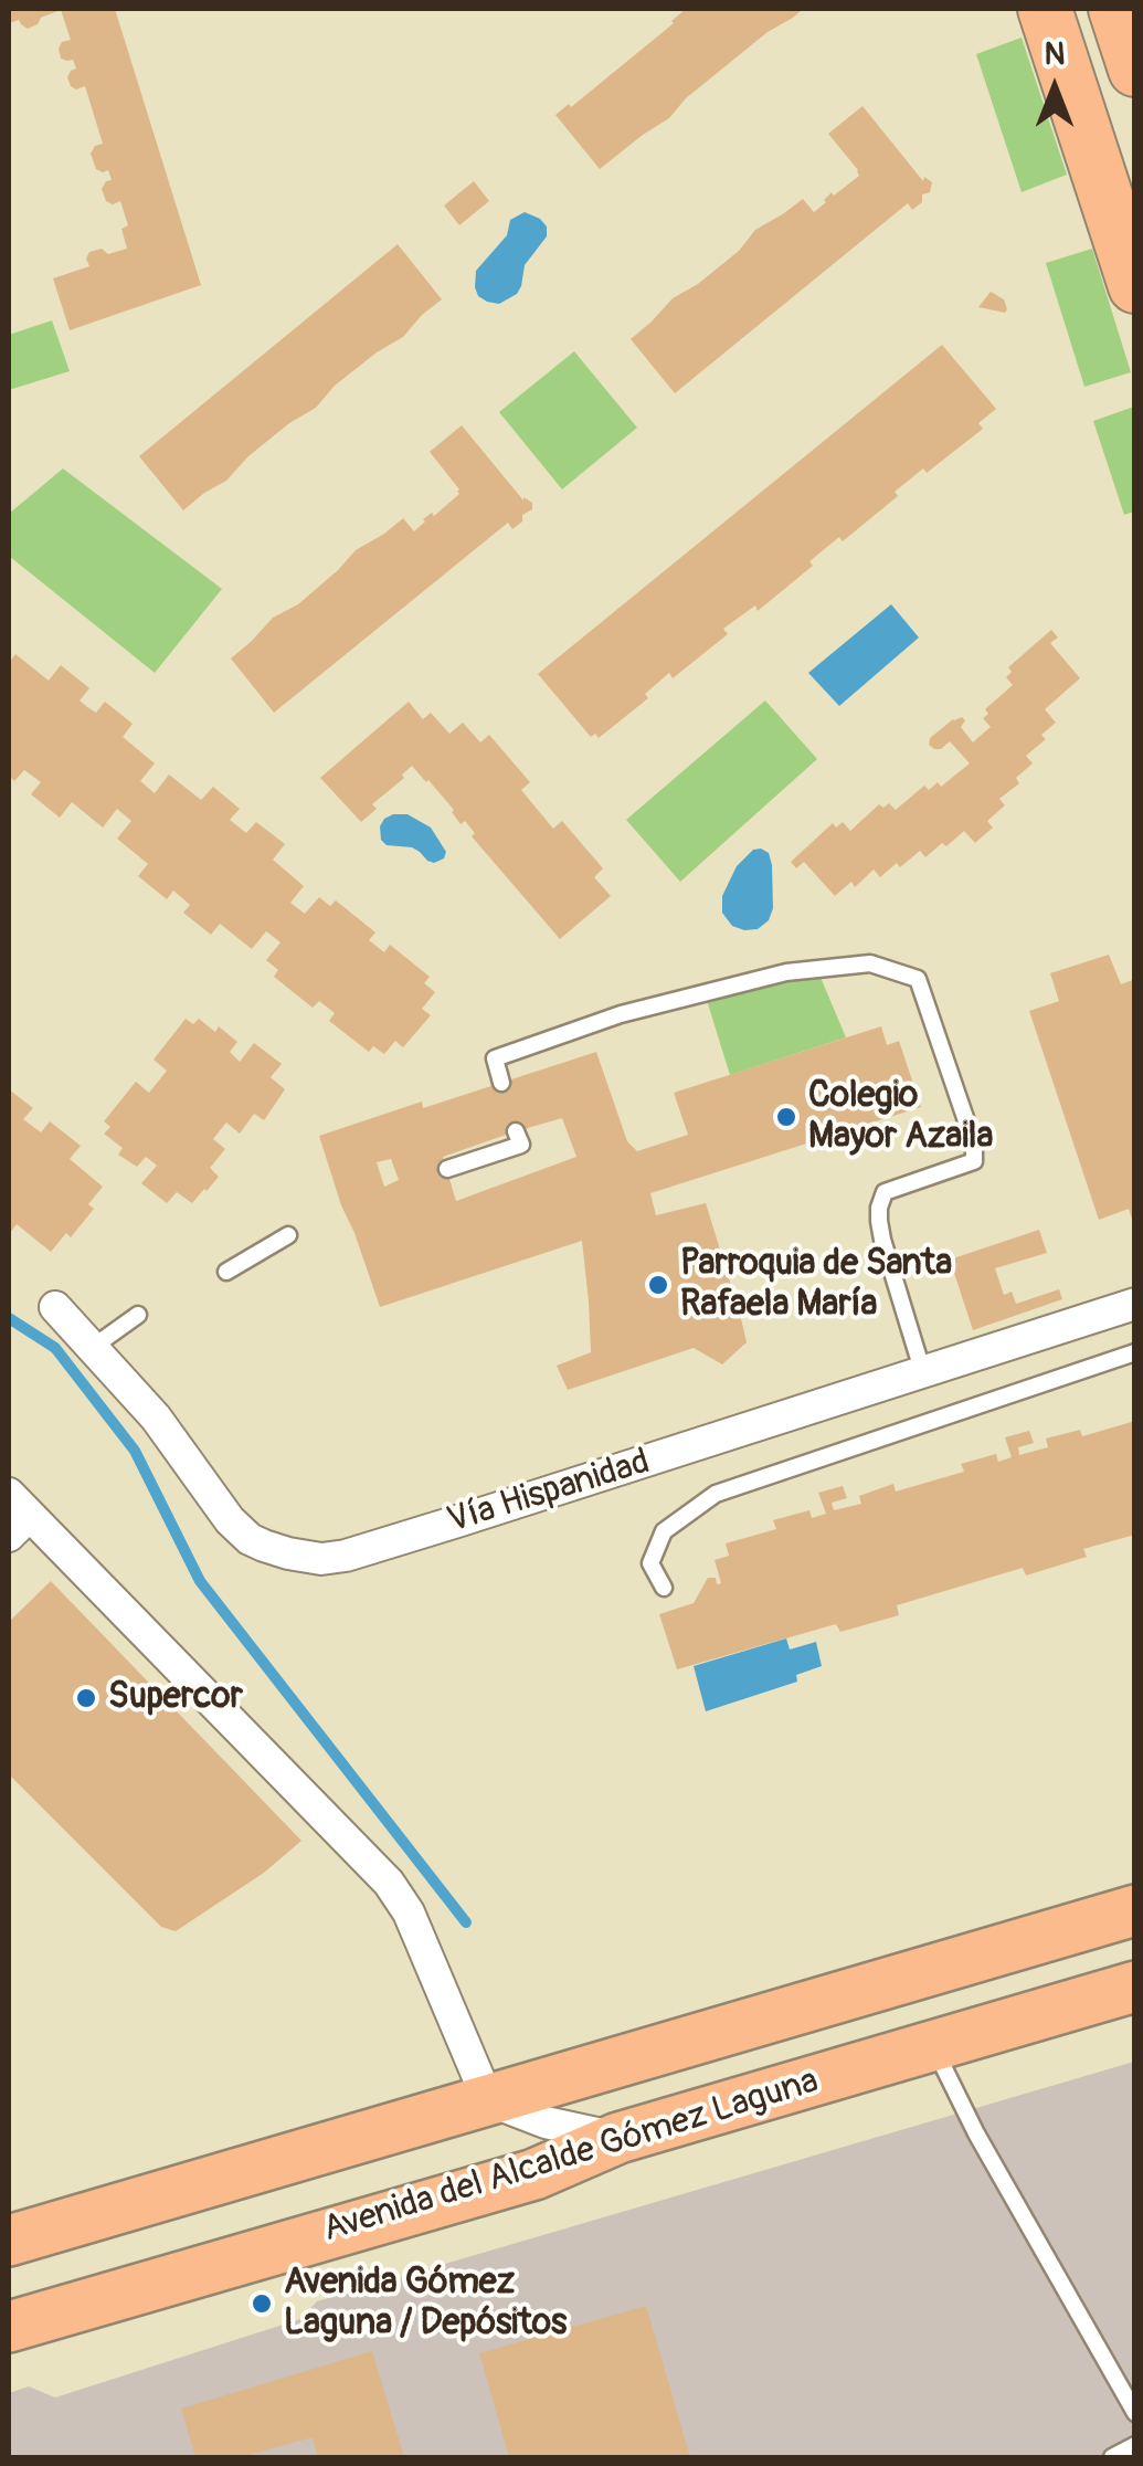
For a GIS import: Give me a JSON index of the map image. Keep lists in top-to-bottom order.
{
  "streets": {
    "main road": ["Avenida del Alcalde Gómez Laguna"],
    "street": ["Vía Hispanidad"]
  },
  "places": [
    "Colegio Mayor Azaila",
    "Parroquia de Santa Rafaela María",
    "Supercor",
    "Avenida Gómez Laguna / Depósitos"
  ],
  "north": "top"
}
